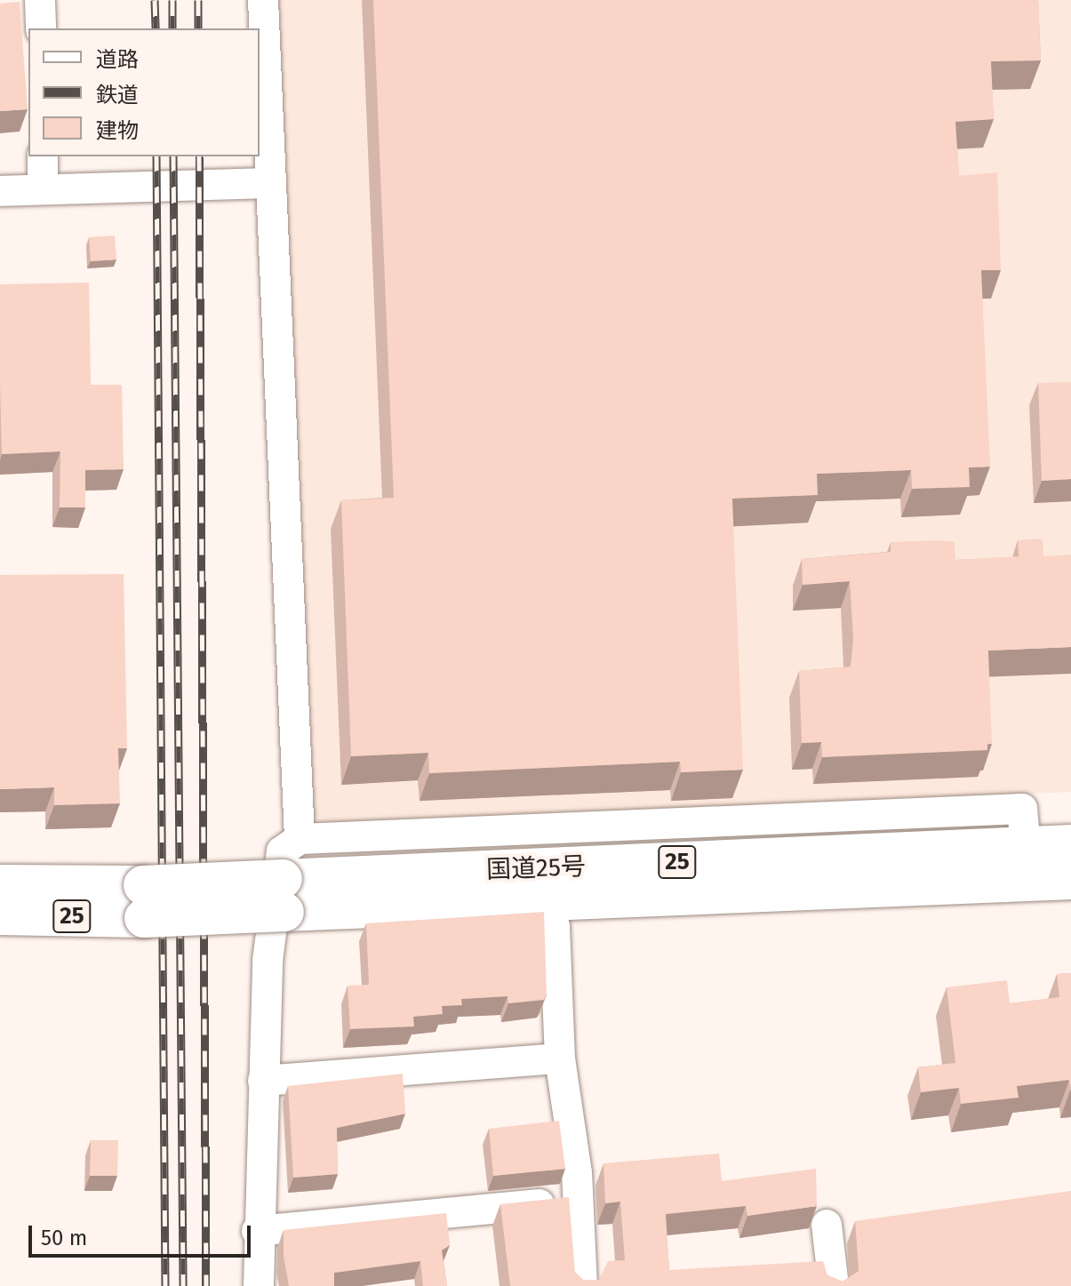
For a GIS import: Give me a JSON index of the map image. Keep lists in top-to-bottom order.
{
  "streets": {
    "highway": ["25", "国道25号"]
  },
  "legend": ["道路", "鉄道", "建物"],
  "scale_bar": "50 m"
}
